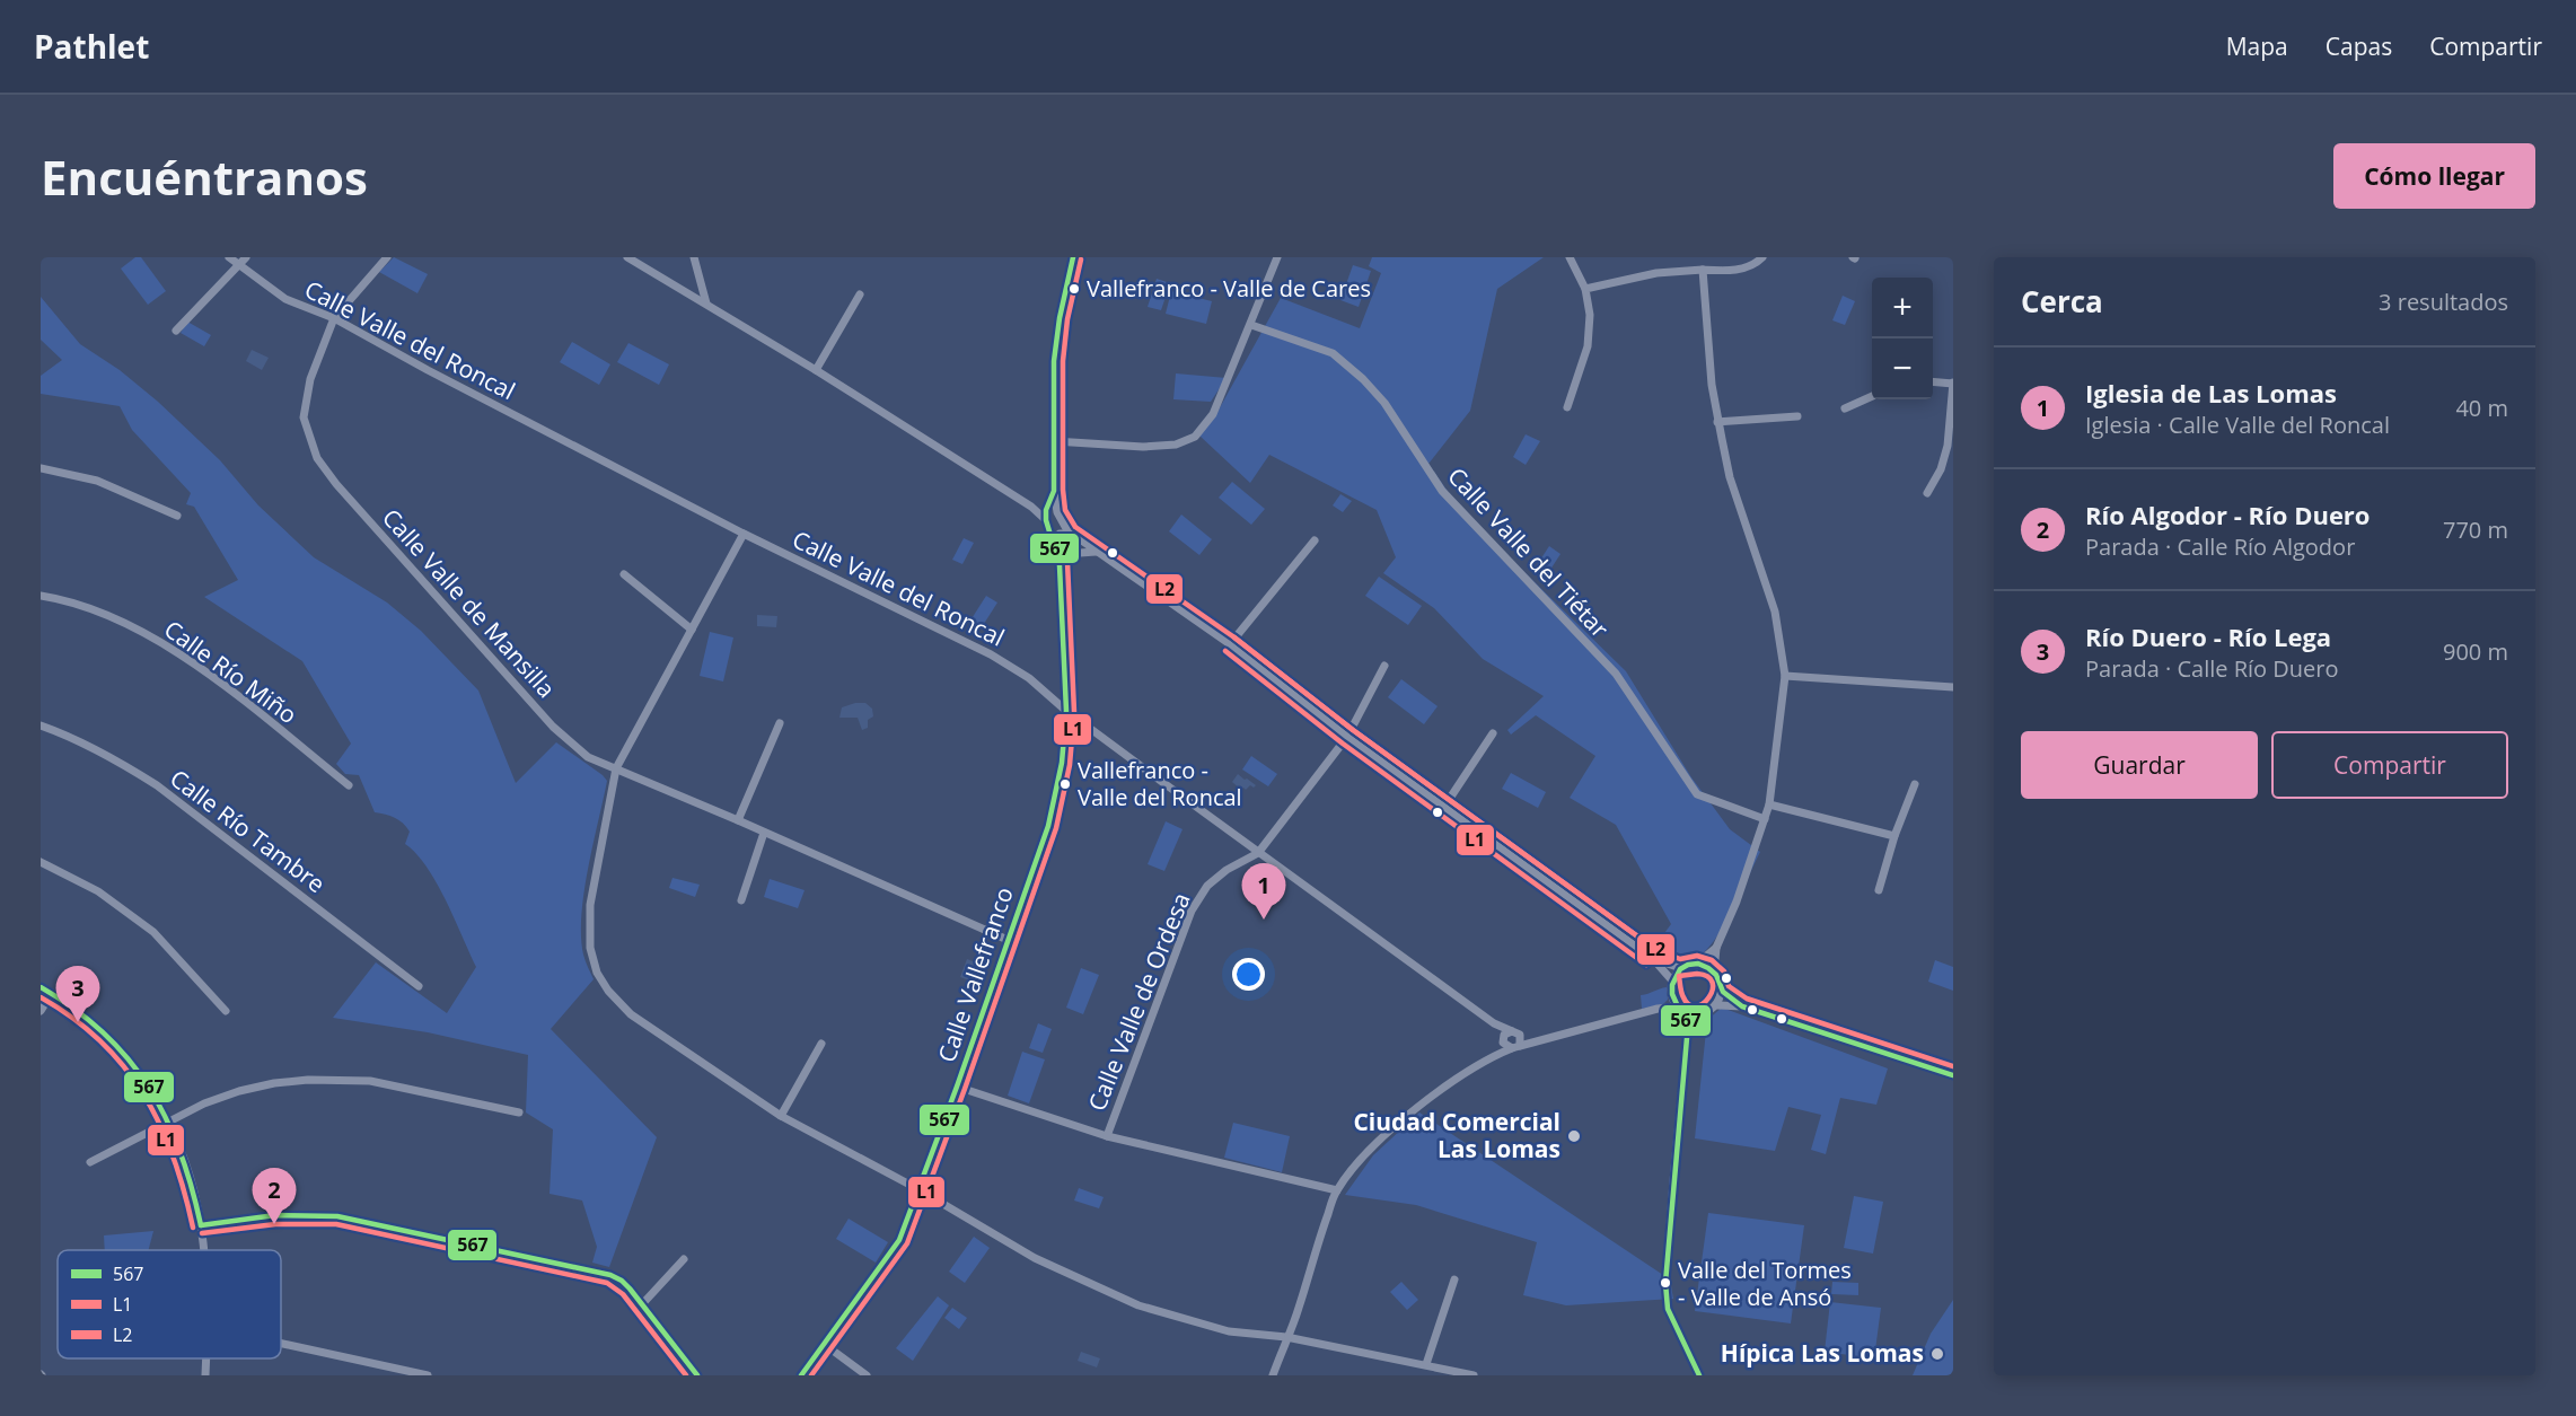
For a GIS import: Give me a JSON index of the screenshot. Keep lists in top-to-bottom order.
{
  "streets": {
    "street": [
      "Calle Valle del Roncal",
      "Calle Valle del Tiétar",
      "Calle Valle de Mansilla",
      "Calle Río Miño",
      "Calle Río Tambre",
      "Calle Vallefranco",
      "Calle Valle de Ordesa"
    ]
  },
  "crossings": [
    ["Calle Valle del Roncal", "Calle Valle de Mansilla"],
    ["Calle Valle del Roncal", "Calle Vallefranco"],
    ["Calle Valle del Roncal", "Calle Valle de Ordesa"],
    ["Calle Valle de Mansilla", "Calle Vallefranco"]
  ],
  "places": [
    "Vallefranco - Valle de Cares",
    "Vallefranco - Valle del Roncal",
    "Ciudad Comercial Las Lomas",
    "Valle del Tormes - Valle de Ansó",
    "Hípica Las Lomas"
  ],
  "lines": ["transit line 567", "transit line L2", "transit line L1"],
  "legend": ["567", "L1", "L2"],
  "page": {
    "header": "Pathlet",
    "nav": ["Mapa", "Capas", "Compartir"],
    "buttons": [
      "Cómo llegar",
      ["Guardar", "Compartir"]
    ],
    "title": "Encuéntranos",
    "heading": ["Cerca", "3 resultados"],
    "map_buttons": ["+", "−"],
    "list": [
      {
        "mark": "1",
        "name": "Iglesia de Las Lomas",
        "note": "Iglesia · Calle Valle del Roncal",
        "value": "40 m"
      },
      {
        "mark": "2",
        "name": "Río Algodor - Río Duero",
        "note": "Parada · Calle Río Algodor",
        "value": "770 m"
      },
      {
        "mark": "3",
        "name": "Río Duero - Río Lega",
        "note": "Parada · Calle Río Duero",
        "value": "900 m"
      }
    ],
    "pins": ["1", "3", "2"]
  }
}
